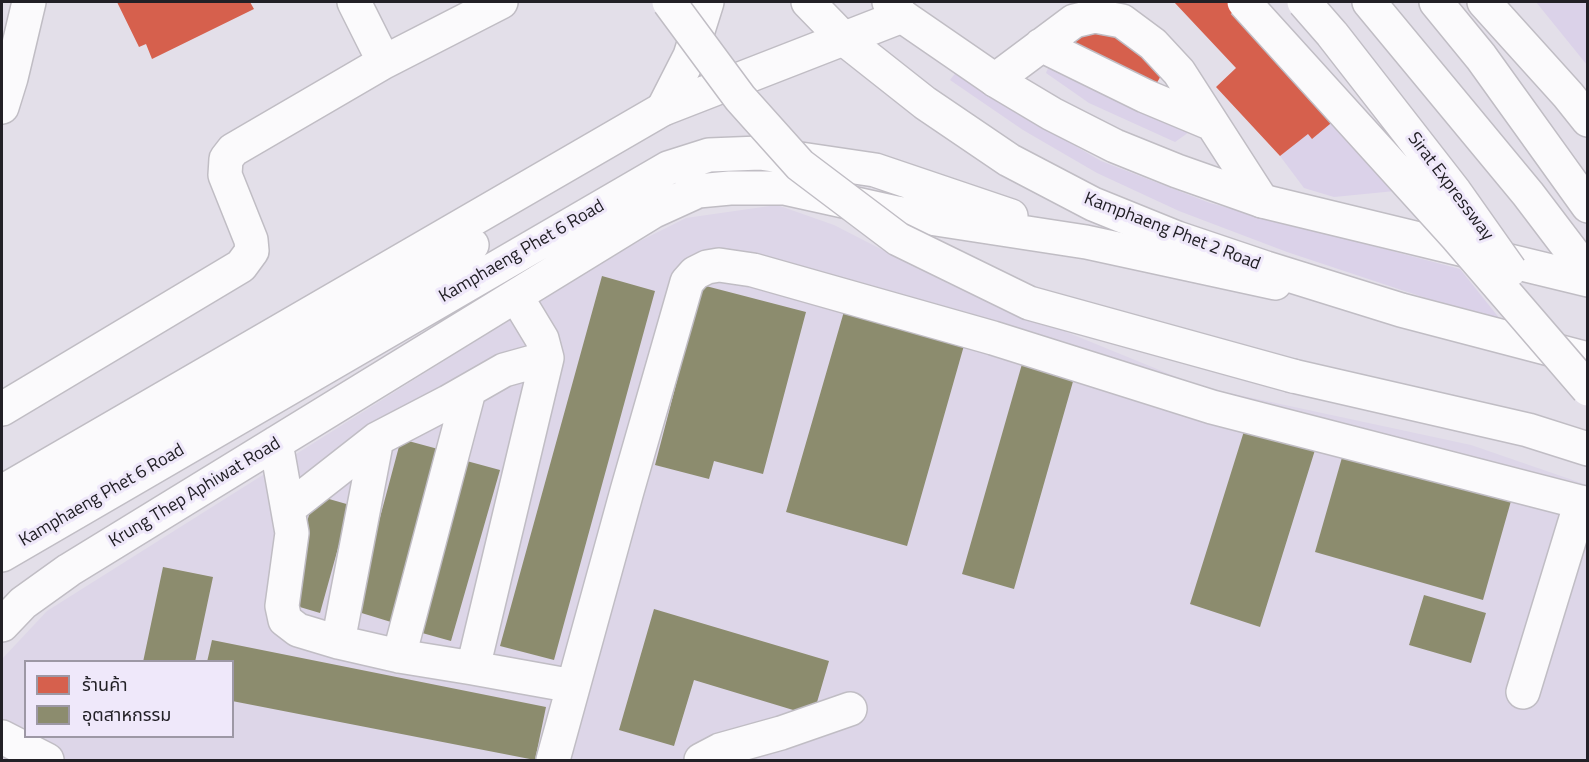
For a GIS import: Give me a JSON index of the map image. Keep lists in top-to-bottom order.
{
  "streets": {
    "main road": [
      "Sirat Expressway",
      "Kamphaeng Phet 2 Road",
      "Kamphaeng Phet 6 Road",
      "Krung Thep Aphiwat Road"
    ]
  },
  "crossings": [
    ["Kamphaeng Phet 2 Road", "Kamphaeng Phet 6 Road"],
    ["Kamphaeng Phet 6 Road", "Krung Thep Aphiwat Road"]
  ],
  "legend": ["ร้านค้า", "อุตสาหกรรม"]
}
